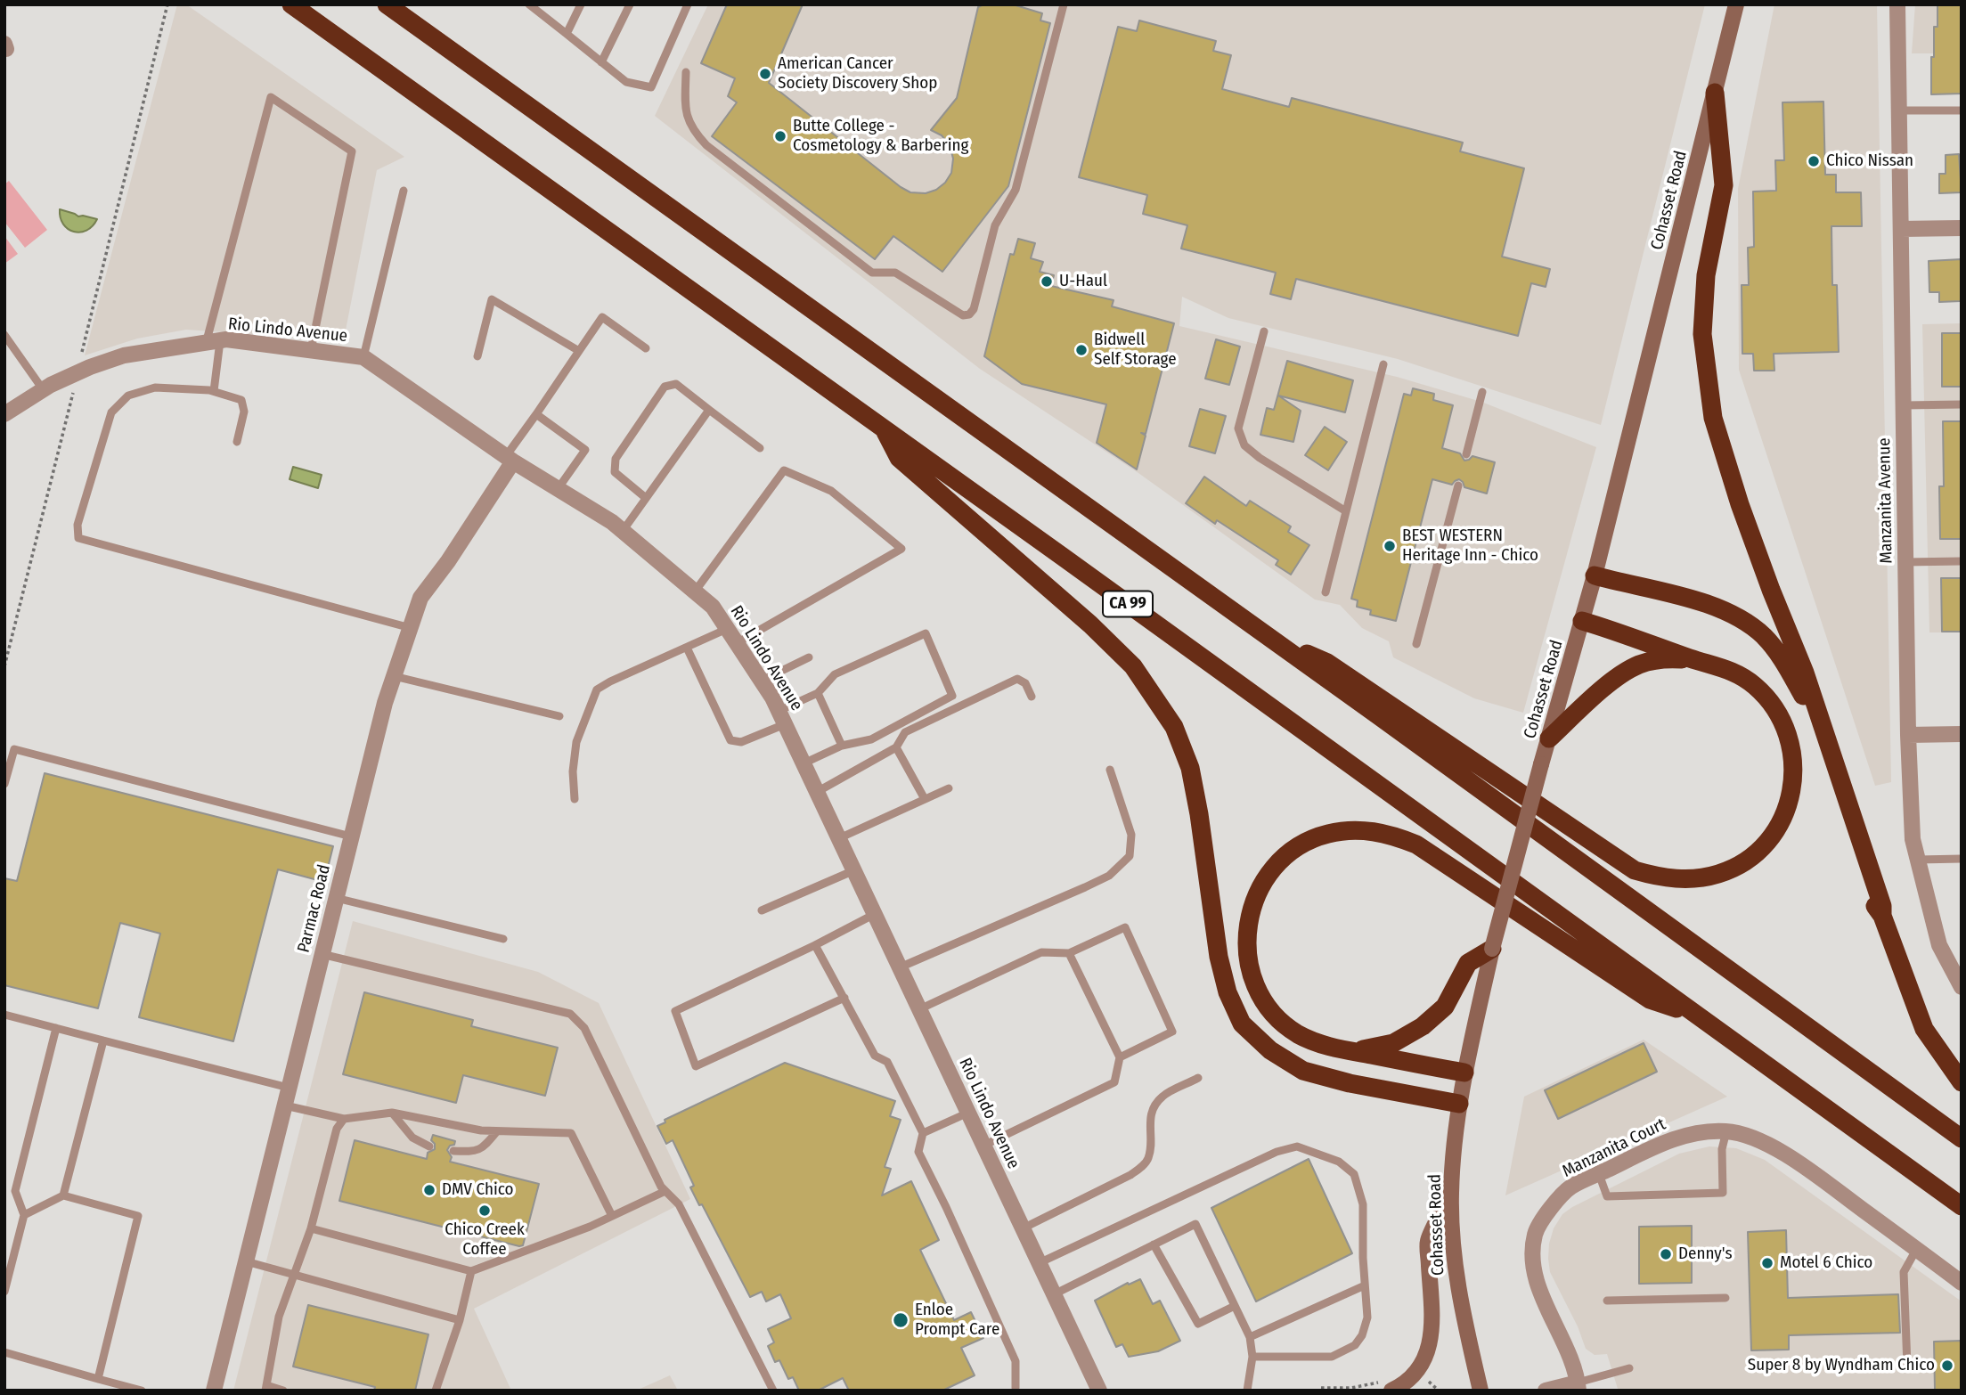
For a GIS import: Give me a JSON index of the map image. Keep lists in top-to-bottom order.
{
  "streets": {
    "highway": ["CA 99"],
    "main road": ["Cohasset Road"],
    "street": [
      "Rio Lindo Avenue",
      "Manzanita Avenue",
      "Parmac Road",
      "Manzanita Court"
    ]
  },
  "crossings": [
    ["Rio Lindo Avenue", "Parmac Road"]
  ],
  "places": [
    "American Cancer Society Discovery Shop",
    "Butte College - Cosmetology & Barbering",
    "Chico Nissan",
    "U-Haul",
    "Bidwell Self Storage",
    "BEST WESTERN Heritage Inn - Chico",
    "DMV Chico",
    "Chico Creek Coffee",
    "Denny's",
    "Motel 6 Chico",
    "Enloe Prompt Care",
    "Super 8 by Wyndham Chico"
  ]
}
